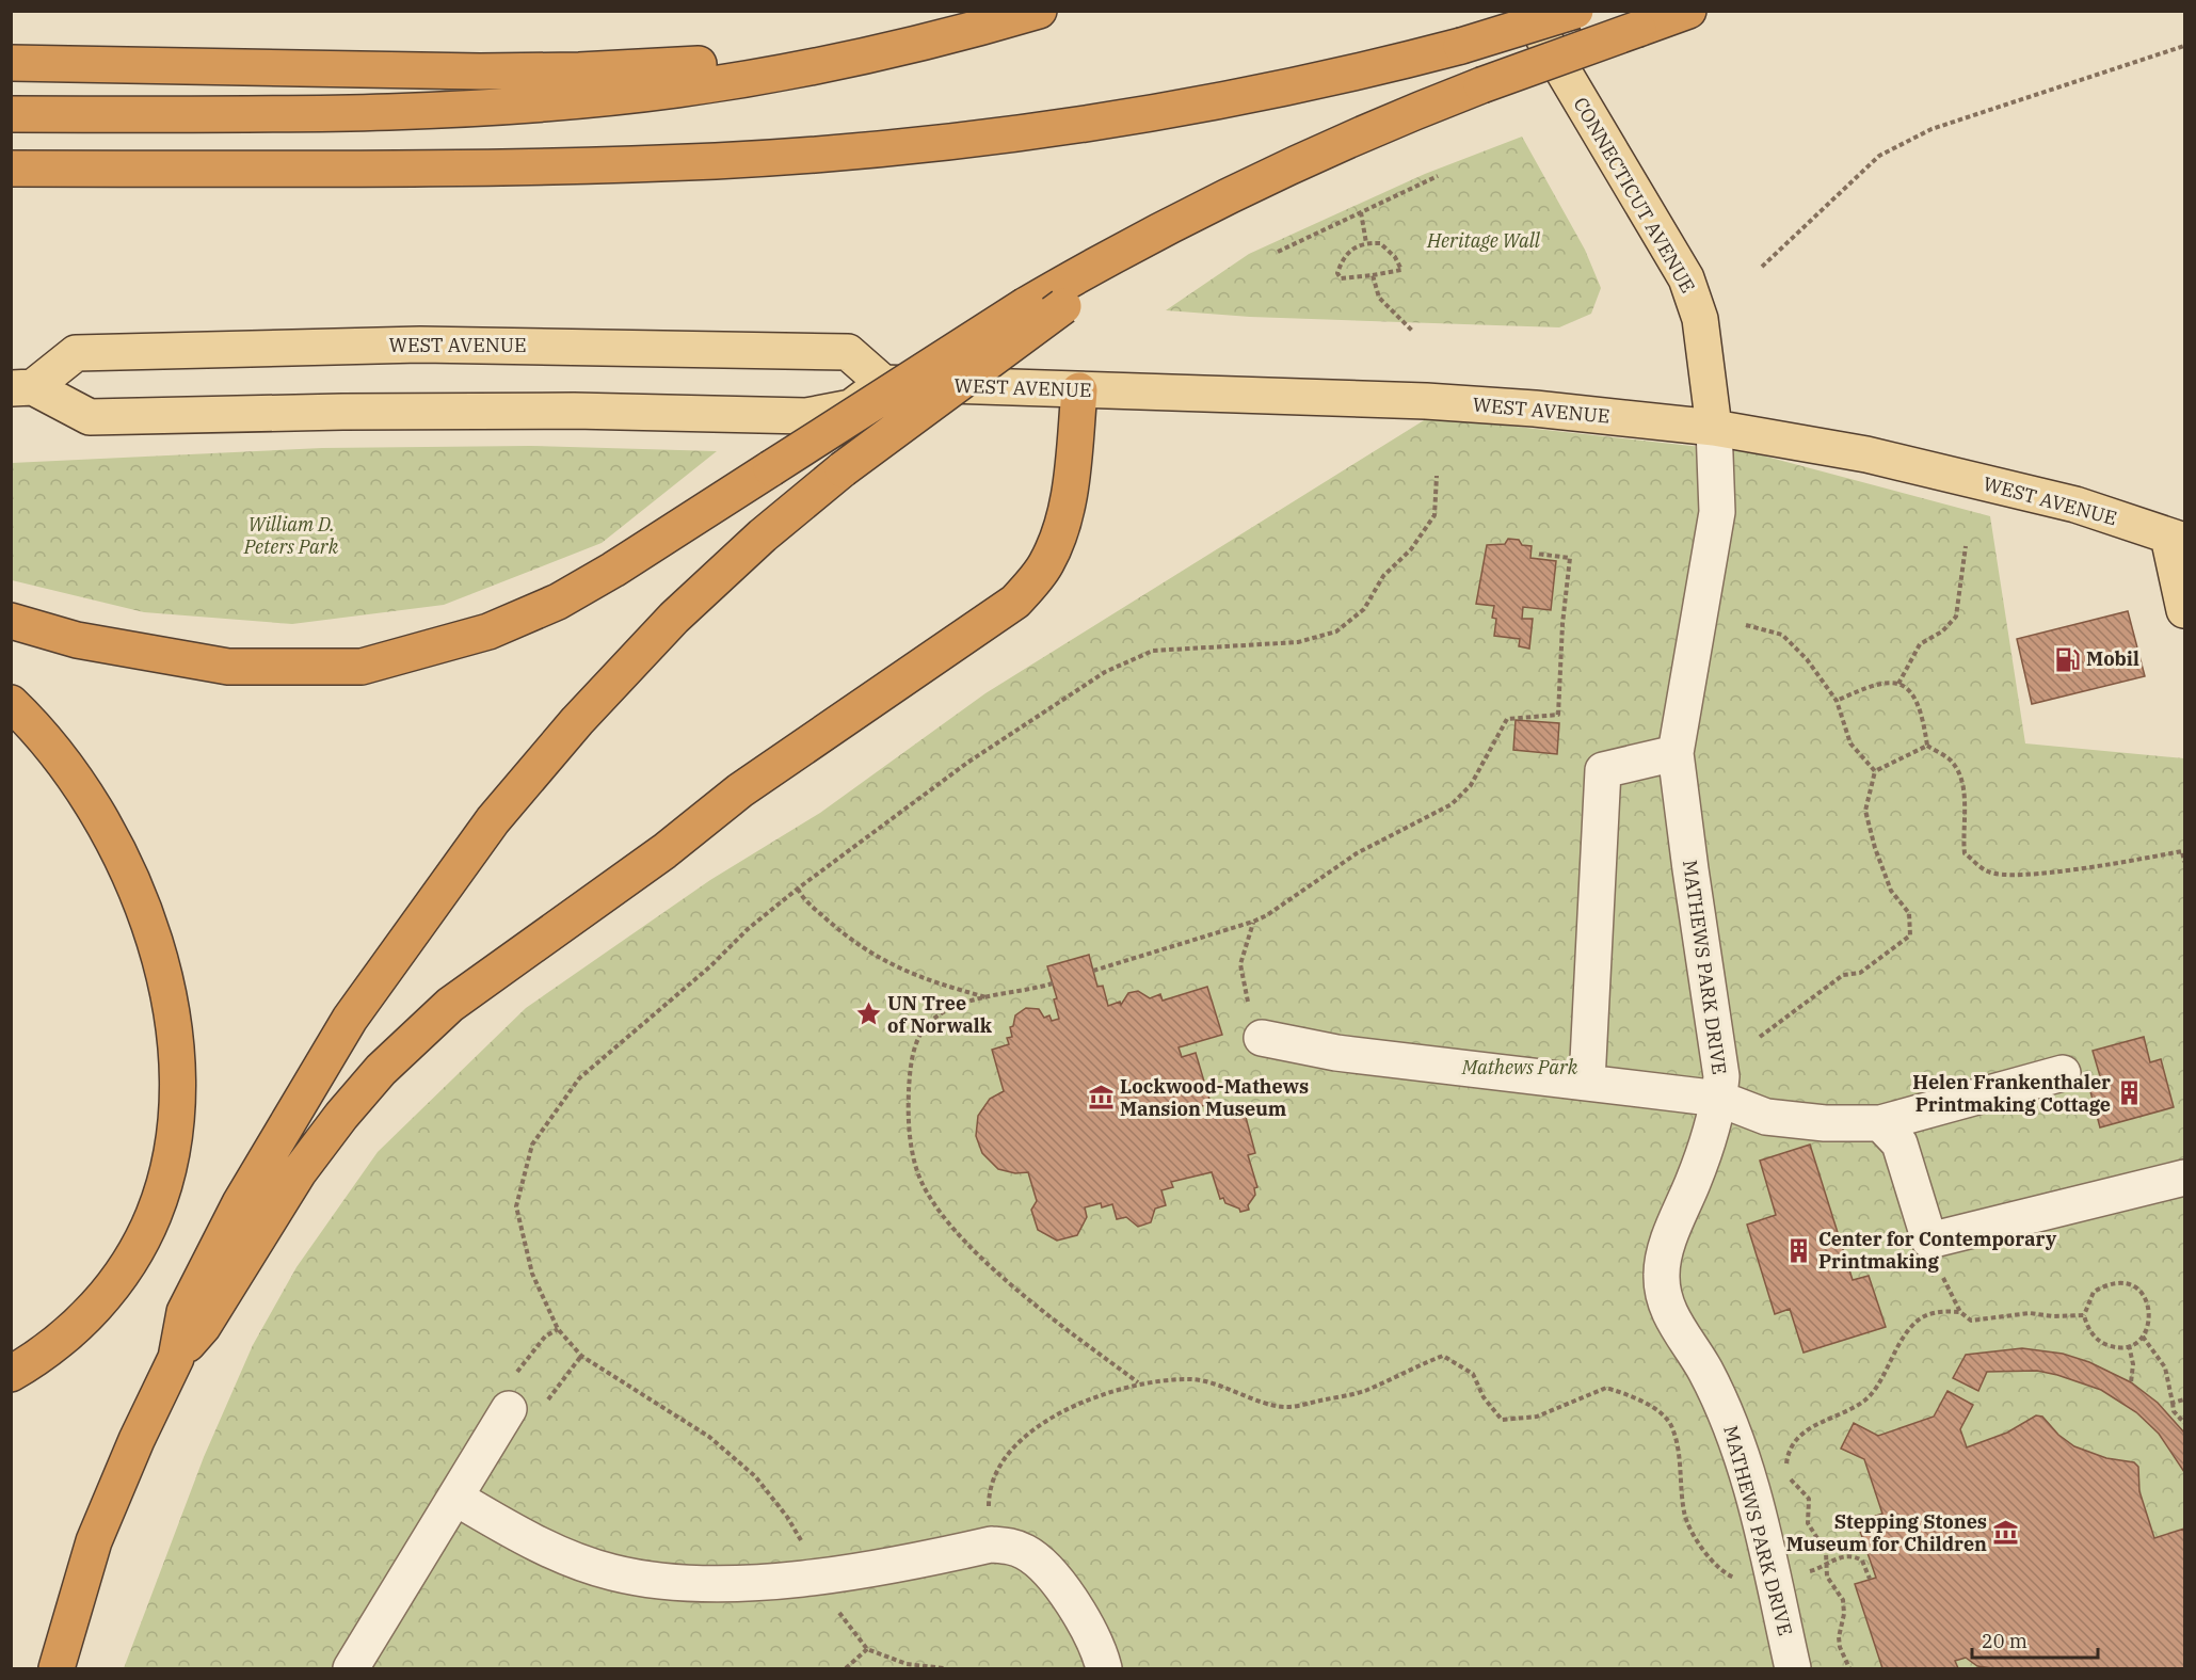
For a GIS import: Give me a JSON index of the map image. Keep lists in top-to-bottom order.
{
  "streets": {
    "main road": ["CONNECTICUT AVENUE", "WEST AVENUE"],
    "street": ["MATHEWS PARK DRIVE"]
  },
  "crossings": [
    ["CONNECTICUT AVENUE", "WEST AVENUE"],
    ["CONNECTICUT AVENUE", "MATHEWS PARK DRIVE"],
    ["WEST AVENUE", "MATHEWS PARK DRIVE"]
  ],
  "parks": ["Heritage Wall", "William D. Peters Park", "Mathews Park"],
  "places": {
    "fuel station": ["Mobil"],
    "place": ["UN Tree of Norwalk"],
    "building": ["Helen Frankenthaler Printmaking Cottage", "Center for Contemporary Printmaking"],
    "museum": ["Lockwood-Mathews Mansion Museum", "Stepping Stones Museum for Children"]
  },
  "scale_bar": "20 m"
}
